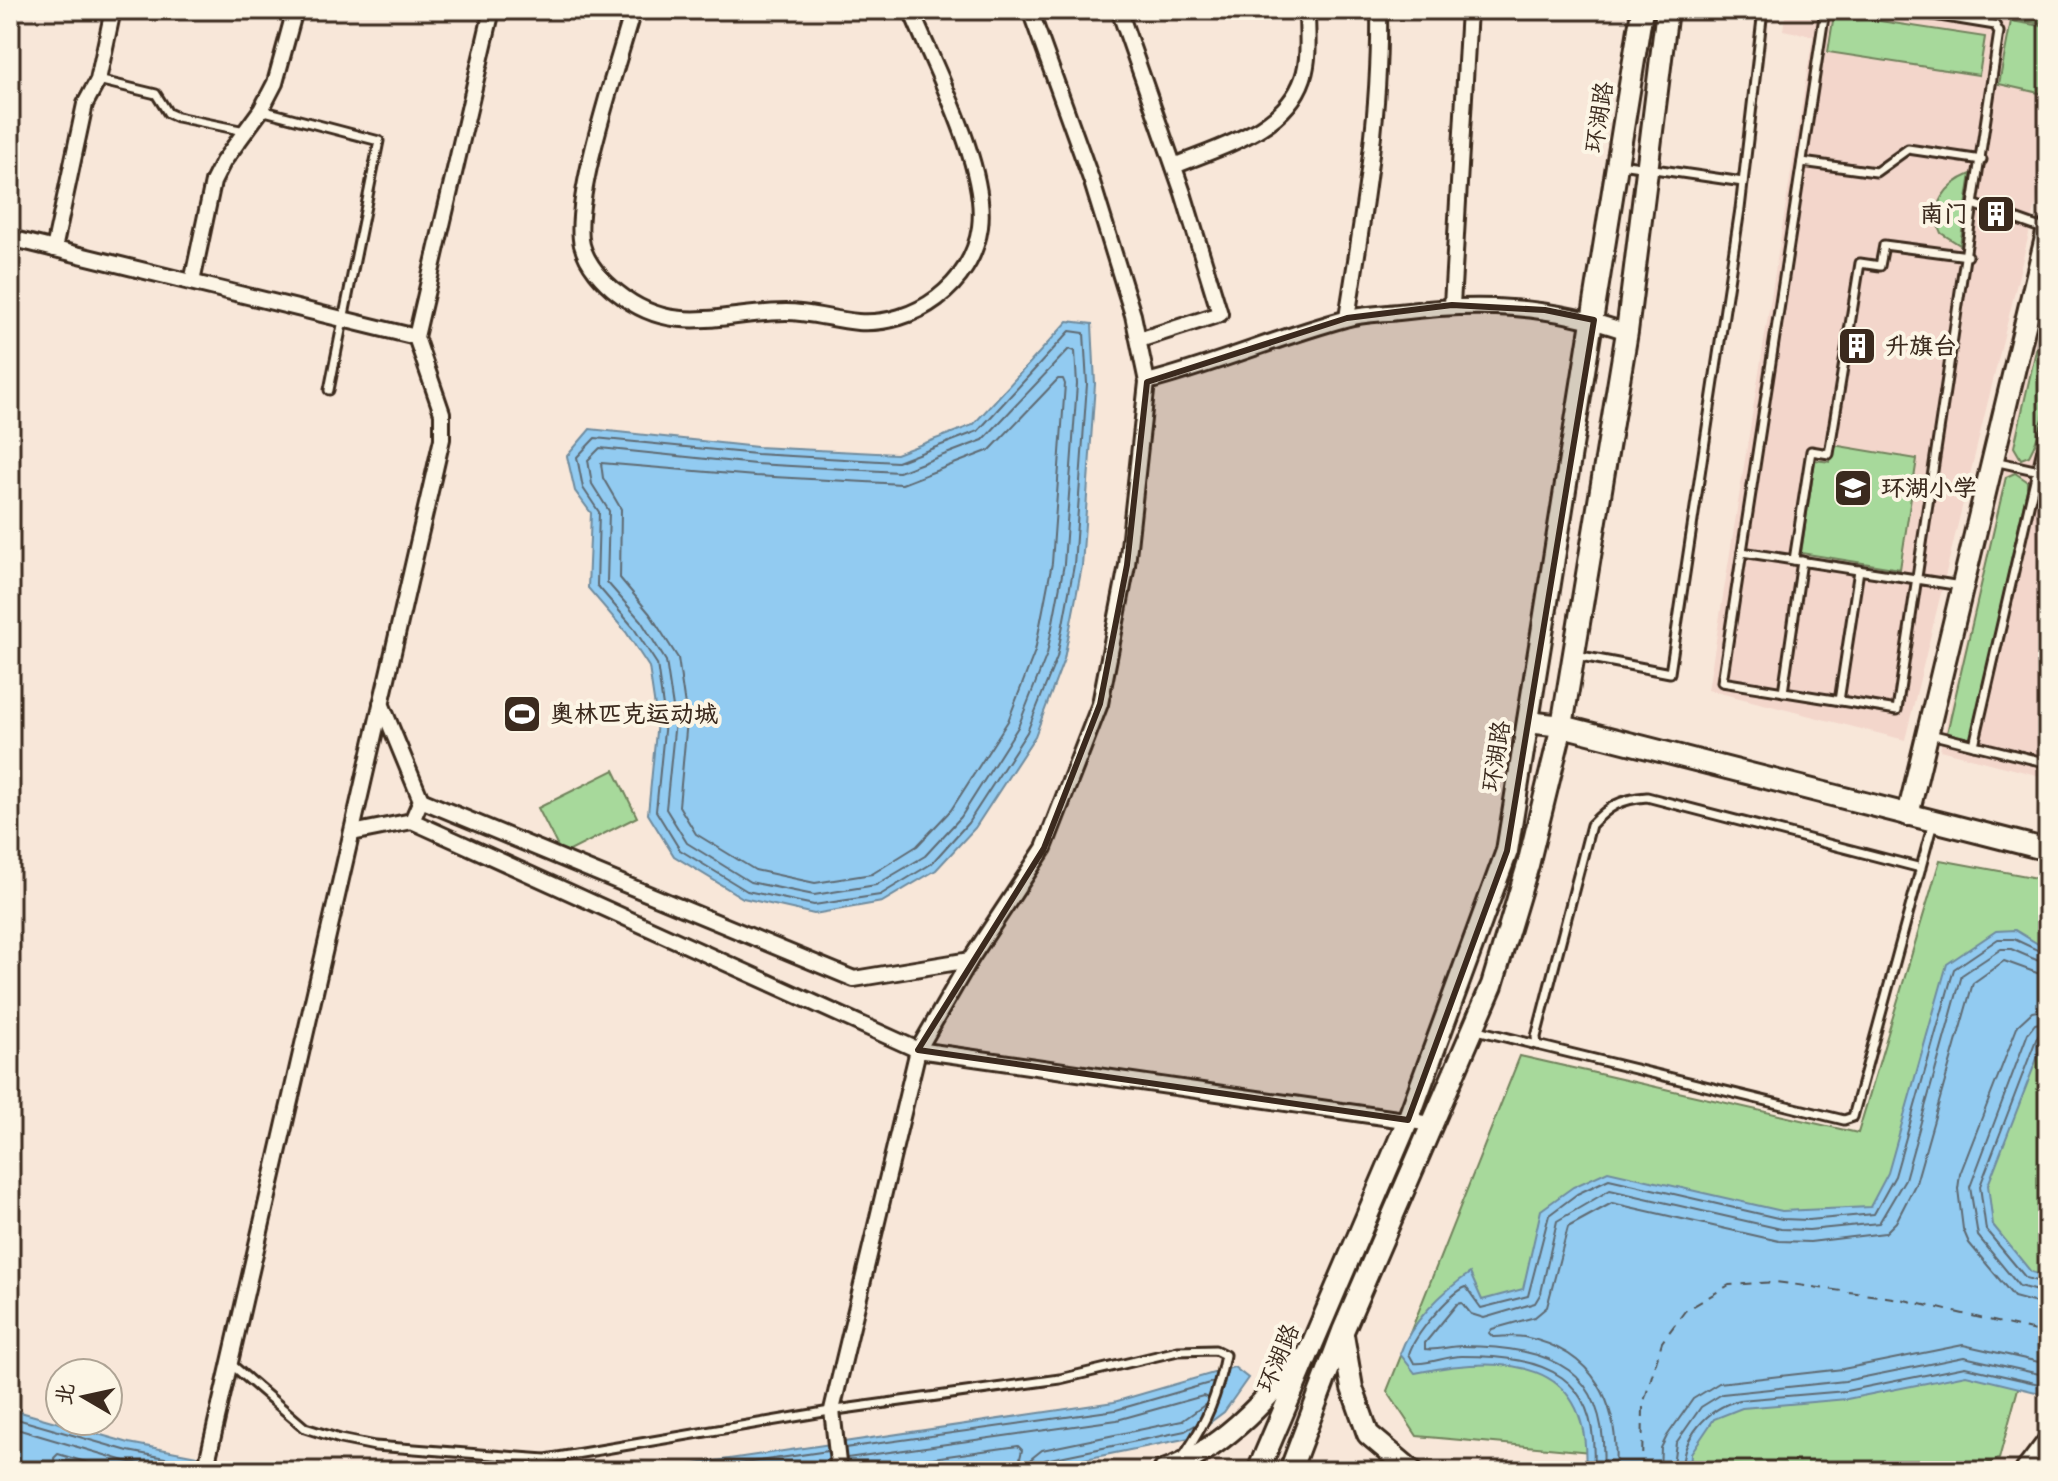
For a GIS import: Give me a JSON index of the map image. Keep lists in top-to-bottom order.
{
  "streets": {
    "main road": ["环湖路"]
  },
  "places": {
    "building": ["南门", "升旗台"],
    "school or university": ["环湖小学"],
    "sports": ["奥林匹克运动城"]
  },
  "north": "left"
}
